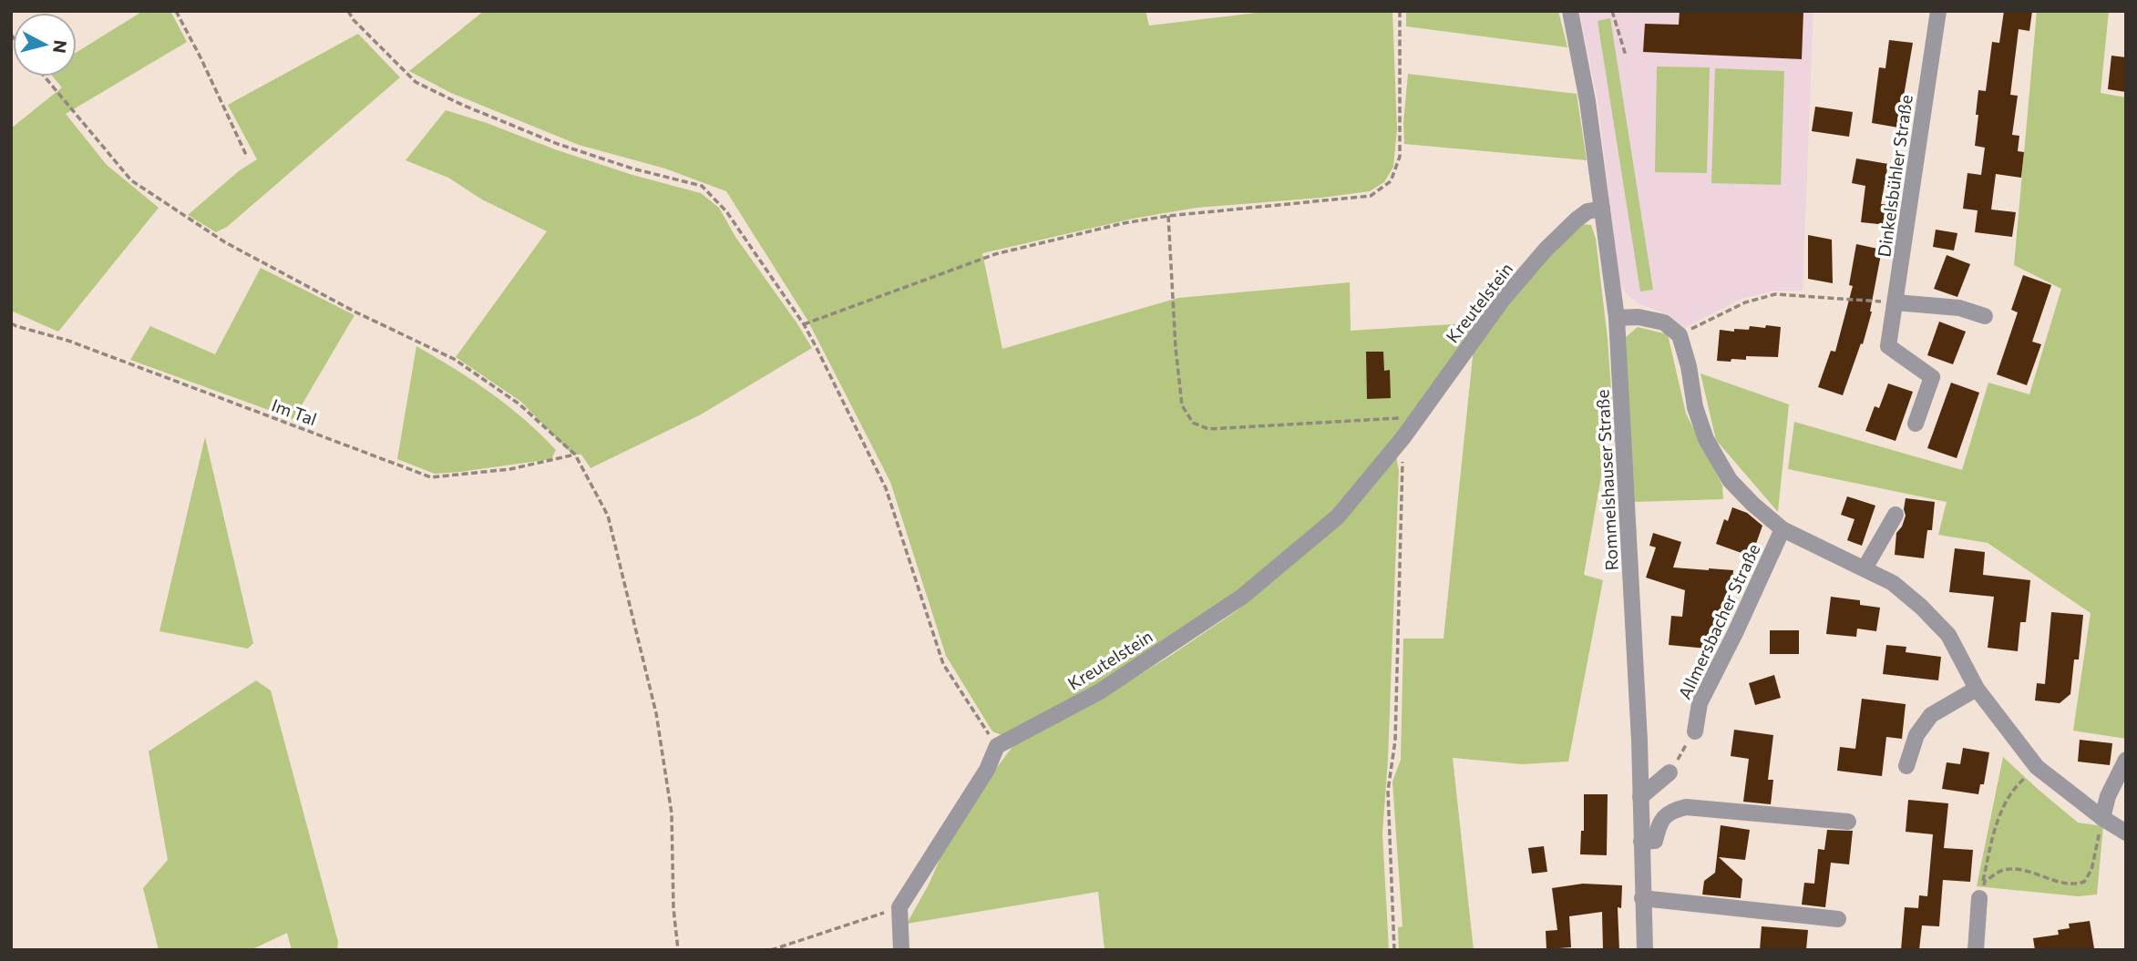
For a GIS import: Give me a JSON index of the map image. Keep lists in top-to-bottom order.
{
  "streets": {
    "street": [
      "Dinkelsbühler Straße",
      "Kreutelstein",
      "Rommelshauser Straße",
      "Allmersbacher Straße"
    ],
    "path": ["Im Tal"]
  },
  "crossings": [
    ["Kreutelstein", "Rommelshauser Straße"]
  ],
  "north": "right"
}
